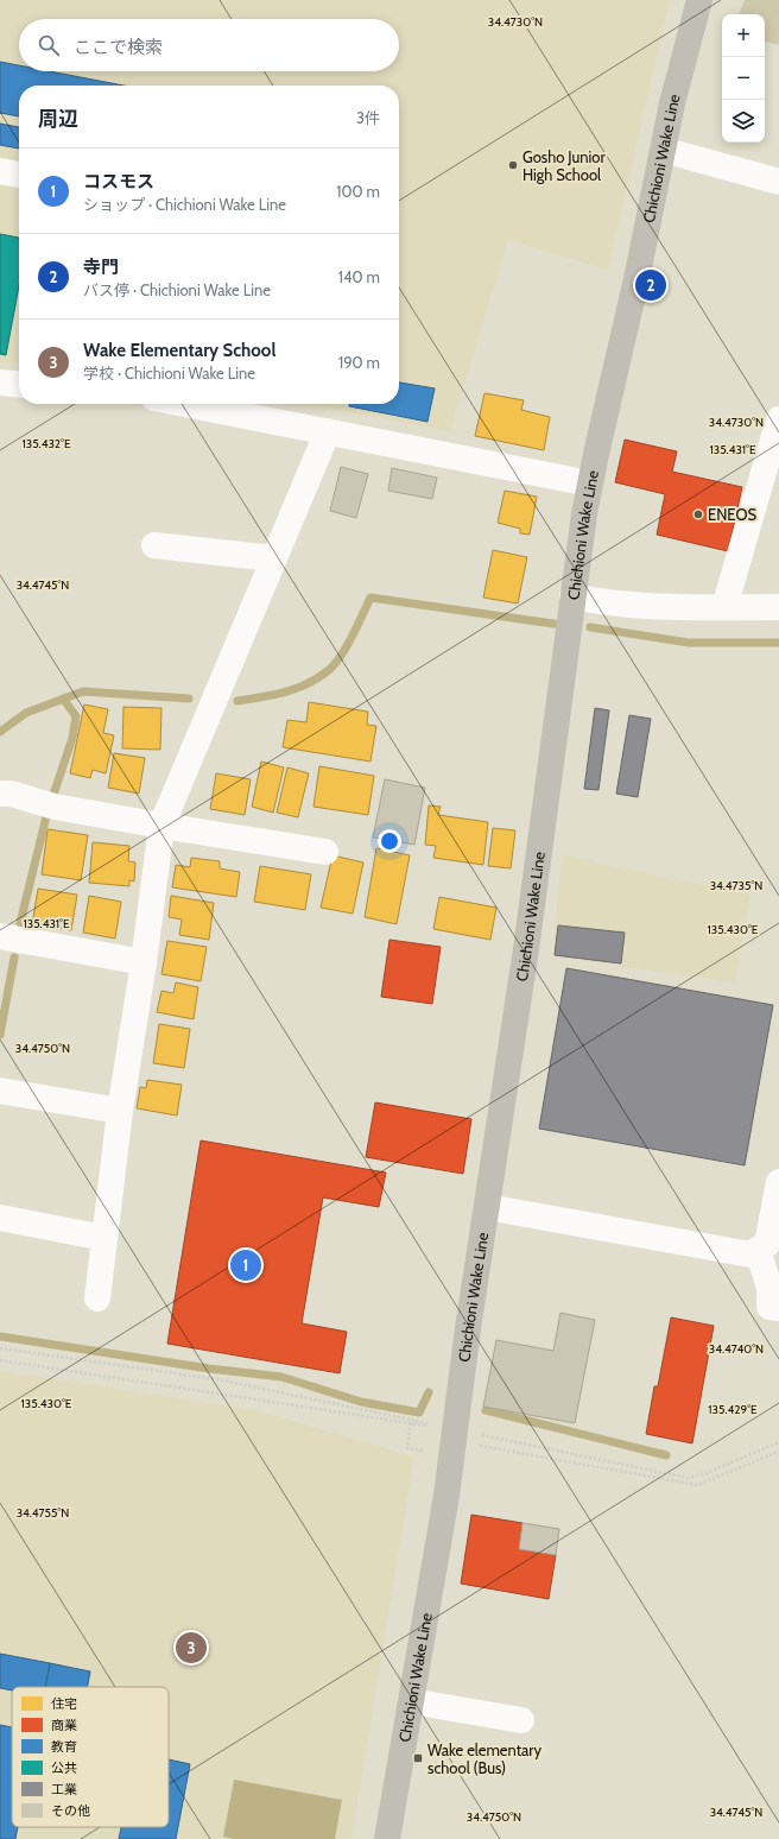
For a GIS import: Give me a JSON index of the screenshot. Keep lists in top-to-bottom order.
{
  "streets": {
    "main road": ["Chichioni Wake Line"]
  },
  "places": {
    "other": ["Gosho Junior High School", "ENEOS"],
    "transit": ["Wake elementary school (Bus)"]
  },
  "legend": [
    "住宅",
    "商業",
    "教育",
    "公共",
    "工業",
    "その他"
  ],
  "page": {
    "map_buttons": ["+", "−"],
    "search": "ここで検索",
    "heading": ["周辺", "3件"],
    "list": [
      {
        "mark": "1",
        "name": "コスモス",
        "note": "ショップ · Chichioni Wake Line",
        "value": "100 m"
      },
      {
        "mark": "2",
        "name": "寺門",
        "note": "バス停 · Chichioni Wake Line",
        "value": "140 m"
      },
      {
        "mark": "3",
        "name": "Wake Elementary School",
        "note": "学校 · Chichioni Wake Line",
        "value": "190 m"
      }
    ],
    "pins": ["2", "1", "3"]
  },
  "coordinates": [
    "34.4730°N",
    "135.432°E",
    "135.431°E",
    "34.4745°N",
    "34.4735°N",
    "135.430°E",
    "34.4750°N",
    "34.4740°N",
    "135.429°E",
    "34.4755°N"
  ]
}
